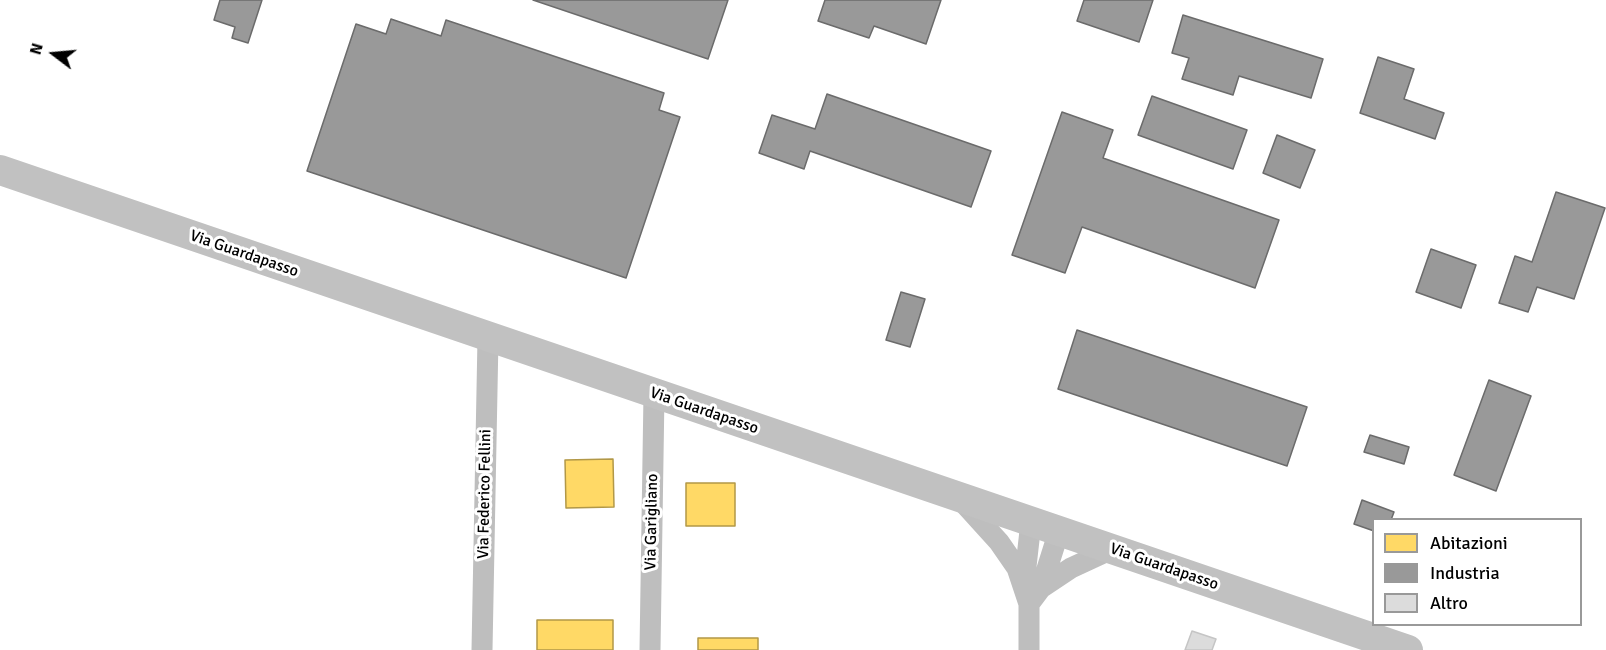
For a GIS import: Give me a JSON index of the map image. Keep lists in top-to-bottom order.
{
  "streets": {
    "street": ["Via Guardapasso", "Via Federico Fellini", "Via Garigliano"]
  },
  "crossings": [
    ["Via Guardapasso", "Via Federico Fellini"],
    ["Via Guardapasso", "Via Garigliano"]
  ],
  "legend": ["Abitazioni", "Industria", "Altro"],
  "north": "left"
}
